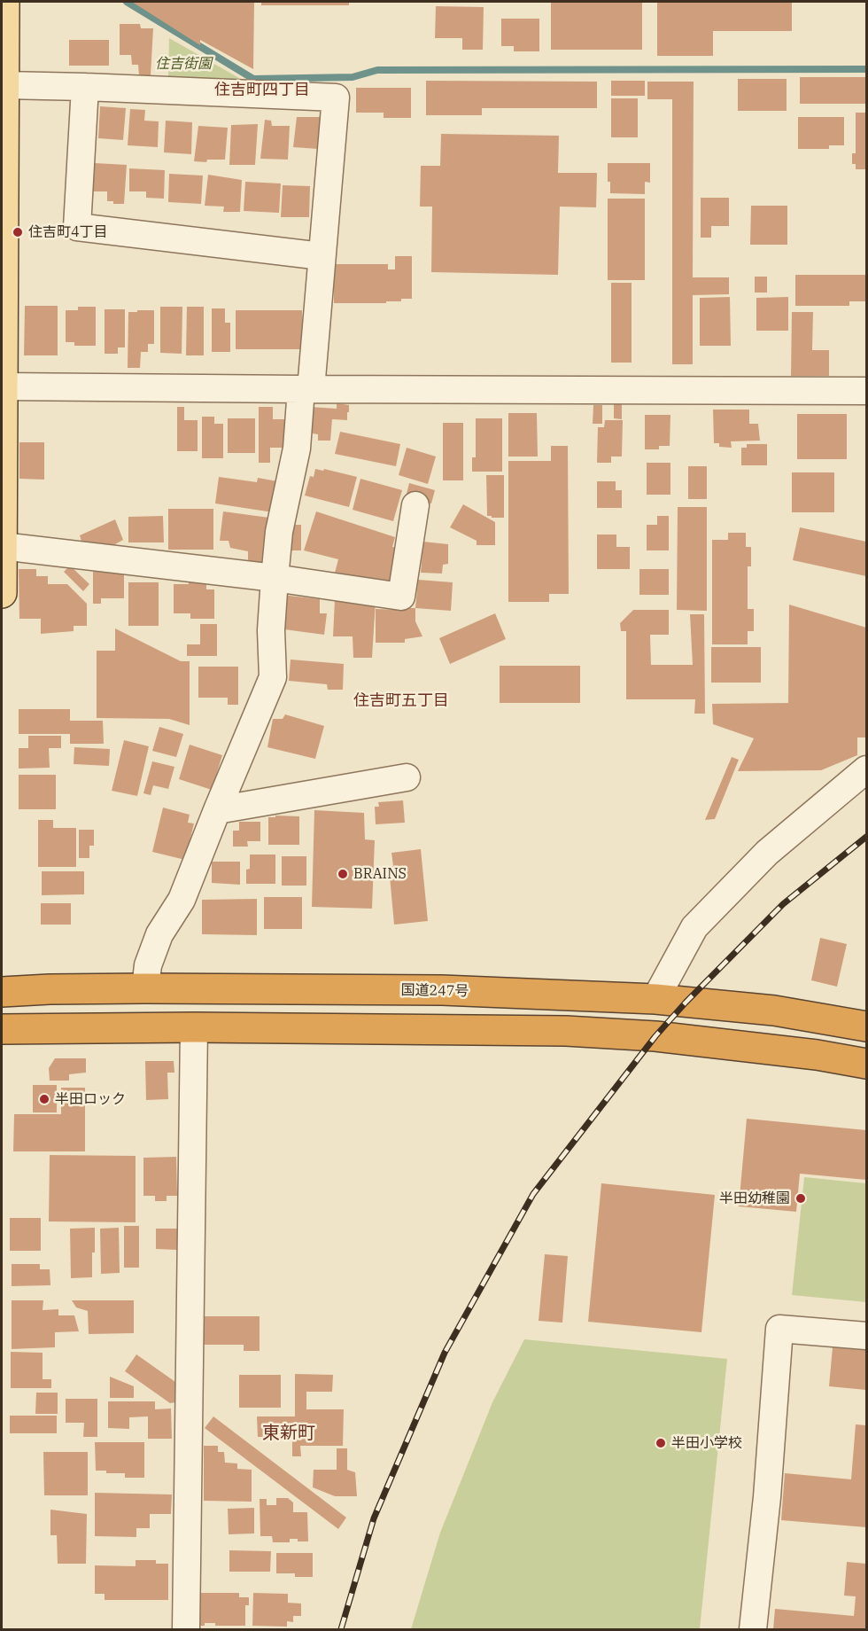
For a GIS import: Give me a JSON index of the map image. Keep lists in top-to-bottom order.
{
  "streets": {
    "highway": ["国道247号"]
  },
  "districts": ["住吉町四丁目", "住吉町五丁目", "東新町"],
  "parks": ["住吉街園"],
  "places": [
    "住吉町4丁目",
    "BRAINS",
    "半田ロック",
    "半田幼稚園",
    "半田小学校"
  ]
}
